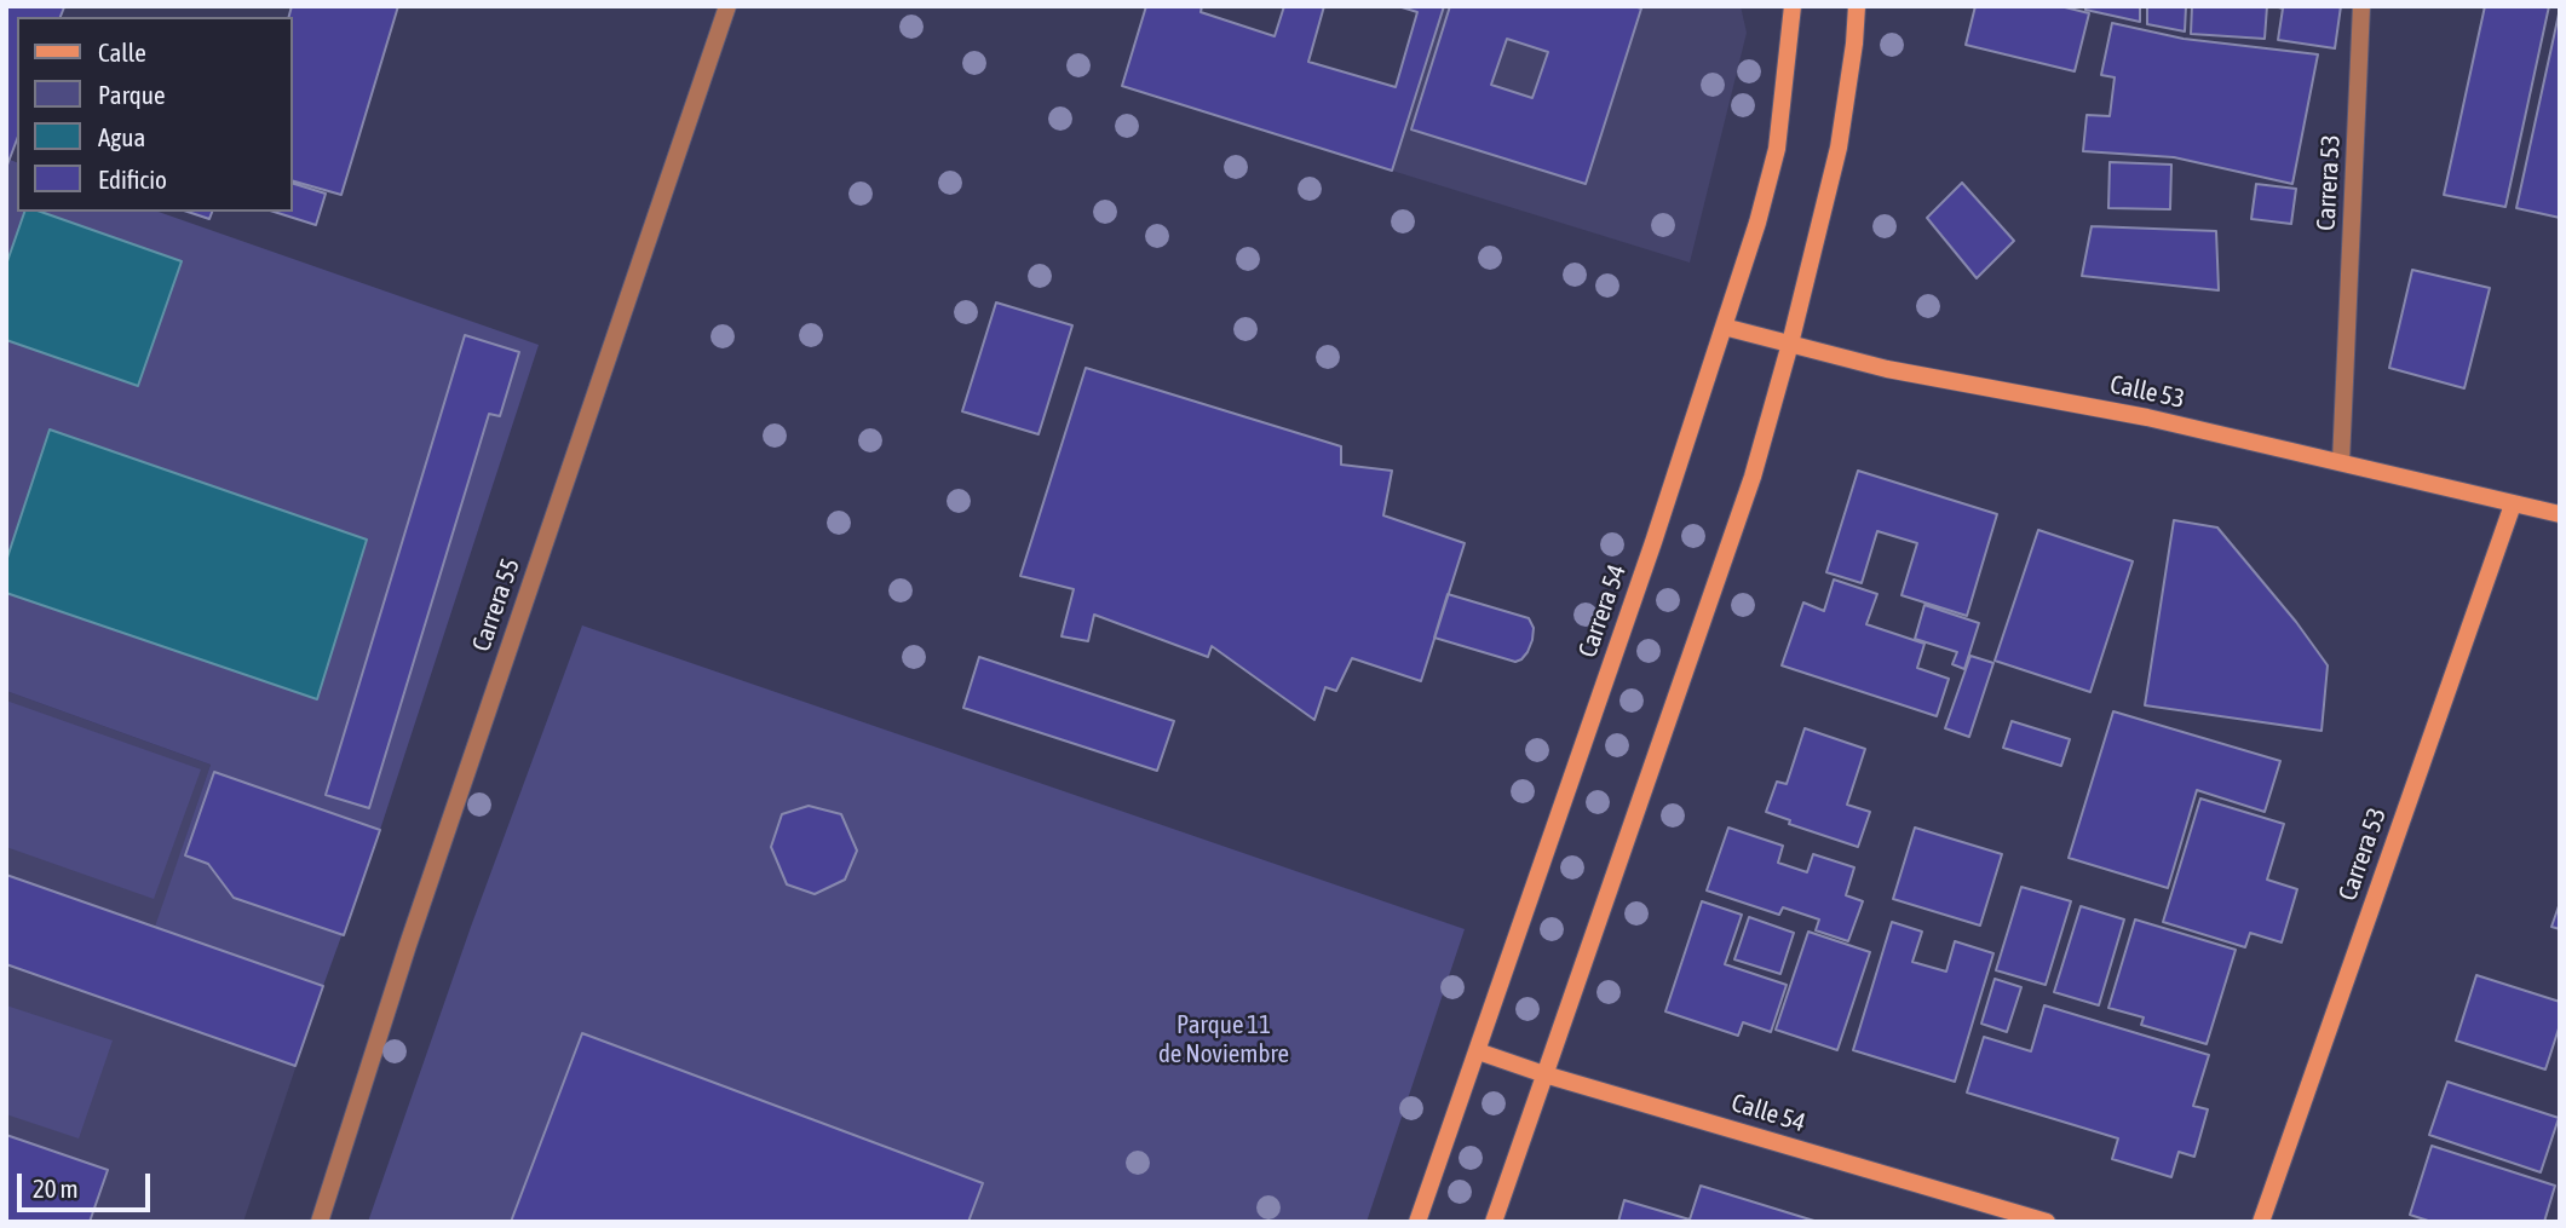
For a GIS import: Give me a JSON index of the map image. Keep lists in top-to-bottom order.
{
  "streets": {
    "main road": [
      "Carrera 53",
      "Calle 53",
      "Carrera 54",
      "Calle 54"
    ],
    "street": ["Carrera 55"]
  },
  "crossings": [
    ["Carrera 53", "Calle 53"],
    ["Calle 53", "Carrera 54"],
    ["Carrera 54", "Calle 54"]
  ],
  "parks": ["Parque 11 de Noviembre"],
  "legend": [
    "Calle",
    "Parque",
    "Agua",
    "Edificio"
  ],
  "scale_bar": "20 m"
}
